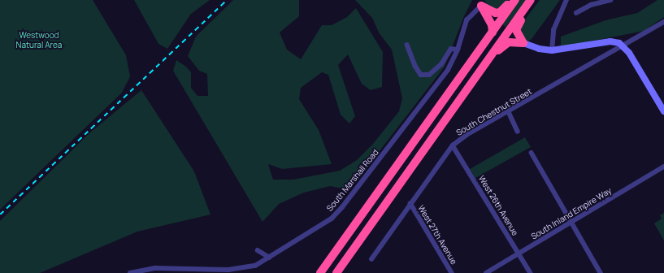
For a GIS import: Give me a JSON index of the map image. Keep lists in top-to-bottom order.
{
  "streets": {
    "street": [
      "South Chestnut Street",
      "South Marshall Road",
      "West 26th Avenue",
      "South Inland Empire Way",
      "West 27th Avenue"
    ]
  },
  "crossings": [
    ["South Chestnut Street", "West 26th Avenue"],
    ["South Chestnut Street", "West 27th Avenue"],
    ["West 26th Avenue", "South Inland Empire Way"]
  ],
  "parks": ["Westwood Natural Area"]
}
